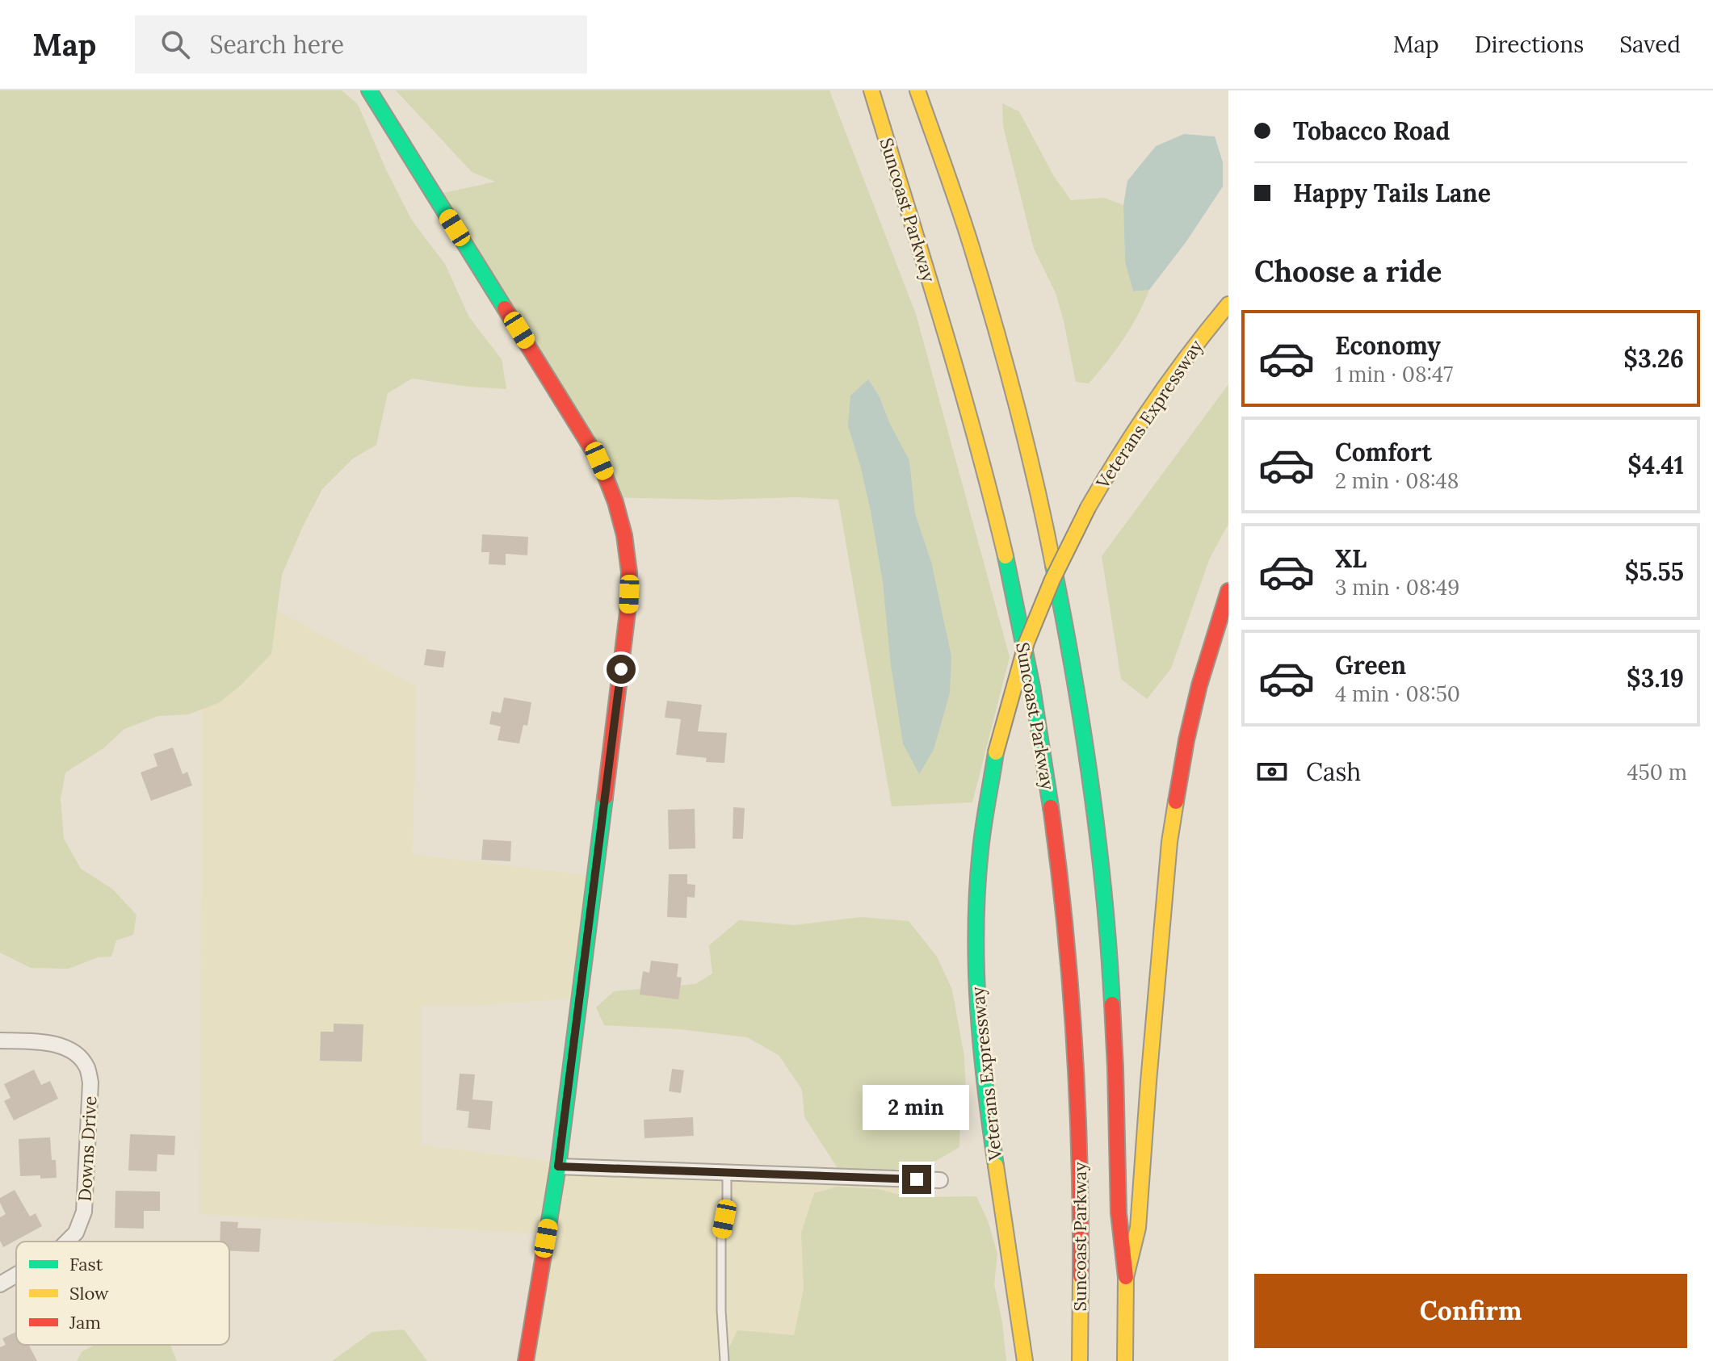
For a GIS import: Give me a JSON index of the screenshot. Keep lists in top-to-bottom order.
{
  "streets": {
    "main road": ["Suncoast Parkway", "Veterans Expressway"],
    "street": ["Downs Drive"]
  },
  "legend": ["Fast", "Slow", "Jam"],
  "page": {
    "header": "Map",
    "search": "Search here",
    "nav": ["Map", "Directions", "Saved"],
    "banner": ["Tobacco Road", "Happy Tails Lane"],
    "heading": "Choose a ride",
    "list": [
      {
        "name": "Economy",
        "note": "1 min · 08:47",
        "value": "$3.26"
      },
      {
        "name": "Comfort",
        "note": "2 min · 08:48",
        "value": "$4.41"
      },
      {
        "name": "XL",
        "note": "3 min · 08:49",
        "value": "$5.55"
      },
      {
        "name": "Green",
        "note": "4 min · 08:50",
        "value": "$3.19"
      }
    ],
    "pay": ["Cash", "450 m"],
    "bubble": "2 min",
    "buttons": "Confirm"
  }
}
